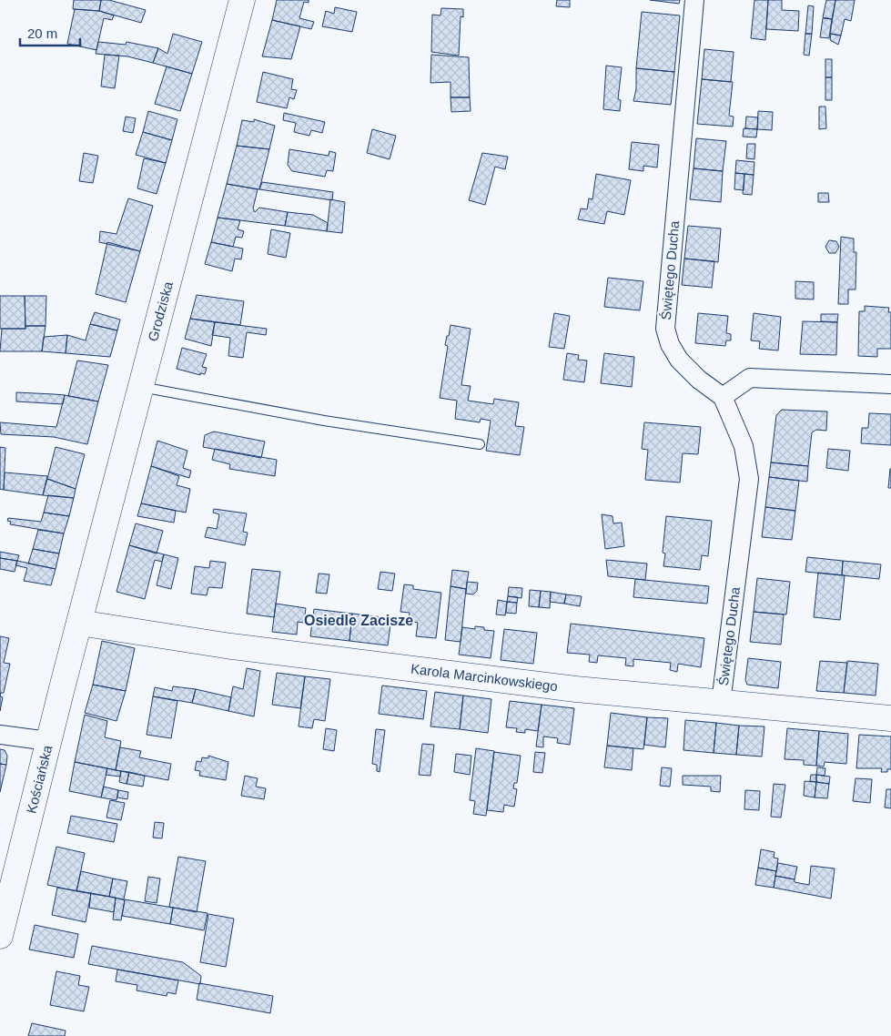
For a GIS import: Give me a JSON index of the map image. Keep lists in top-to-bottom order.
{
  "streets": {
    "main road": ["Grodziska", "Karola Marcinkowskiego", "Kościańska"],
    "street": ["Świętego Ducha"]
  },
  "crossings": [
    ["Świętego Ducha", "Karola Marcinkowskiego"],
    ["Grodziska", "Karola Marcinkowskiego"],
    ["Grodziska", "Kościańska"],
    ["Karola Marcinkowskiego", "Kościańska"]
  ],
  "districts": ["Osiedle Zacisze"],
  "scale_bar": "20 m"
}
